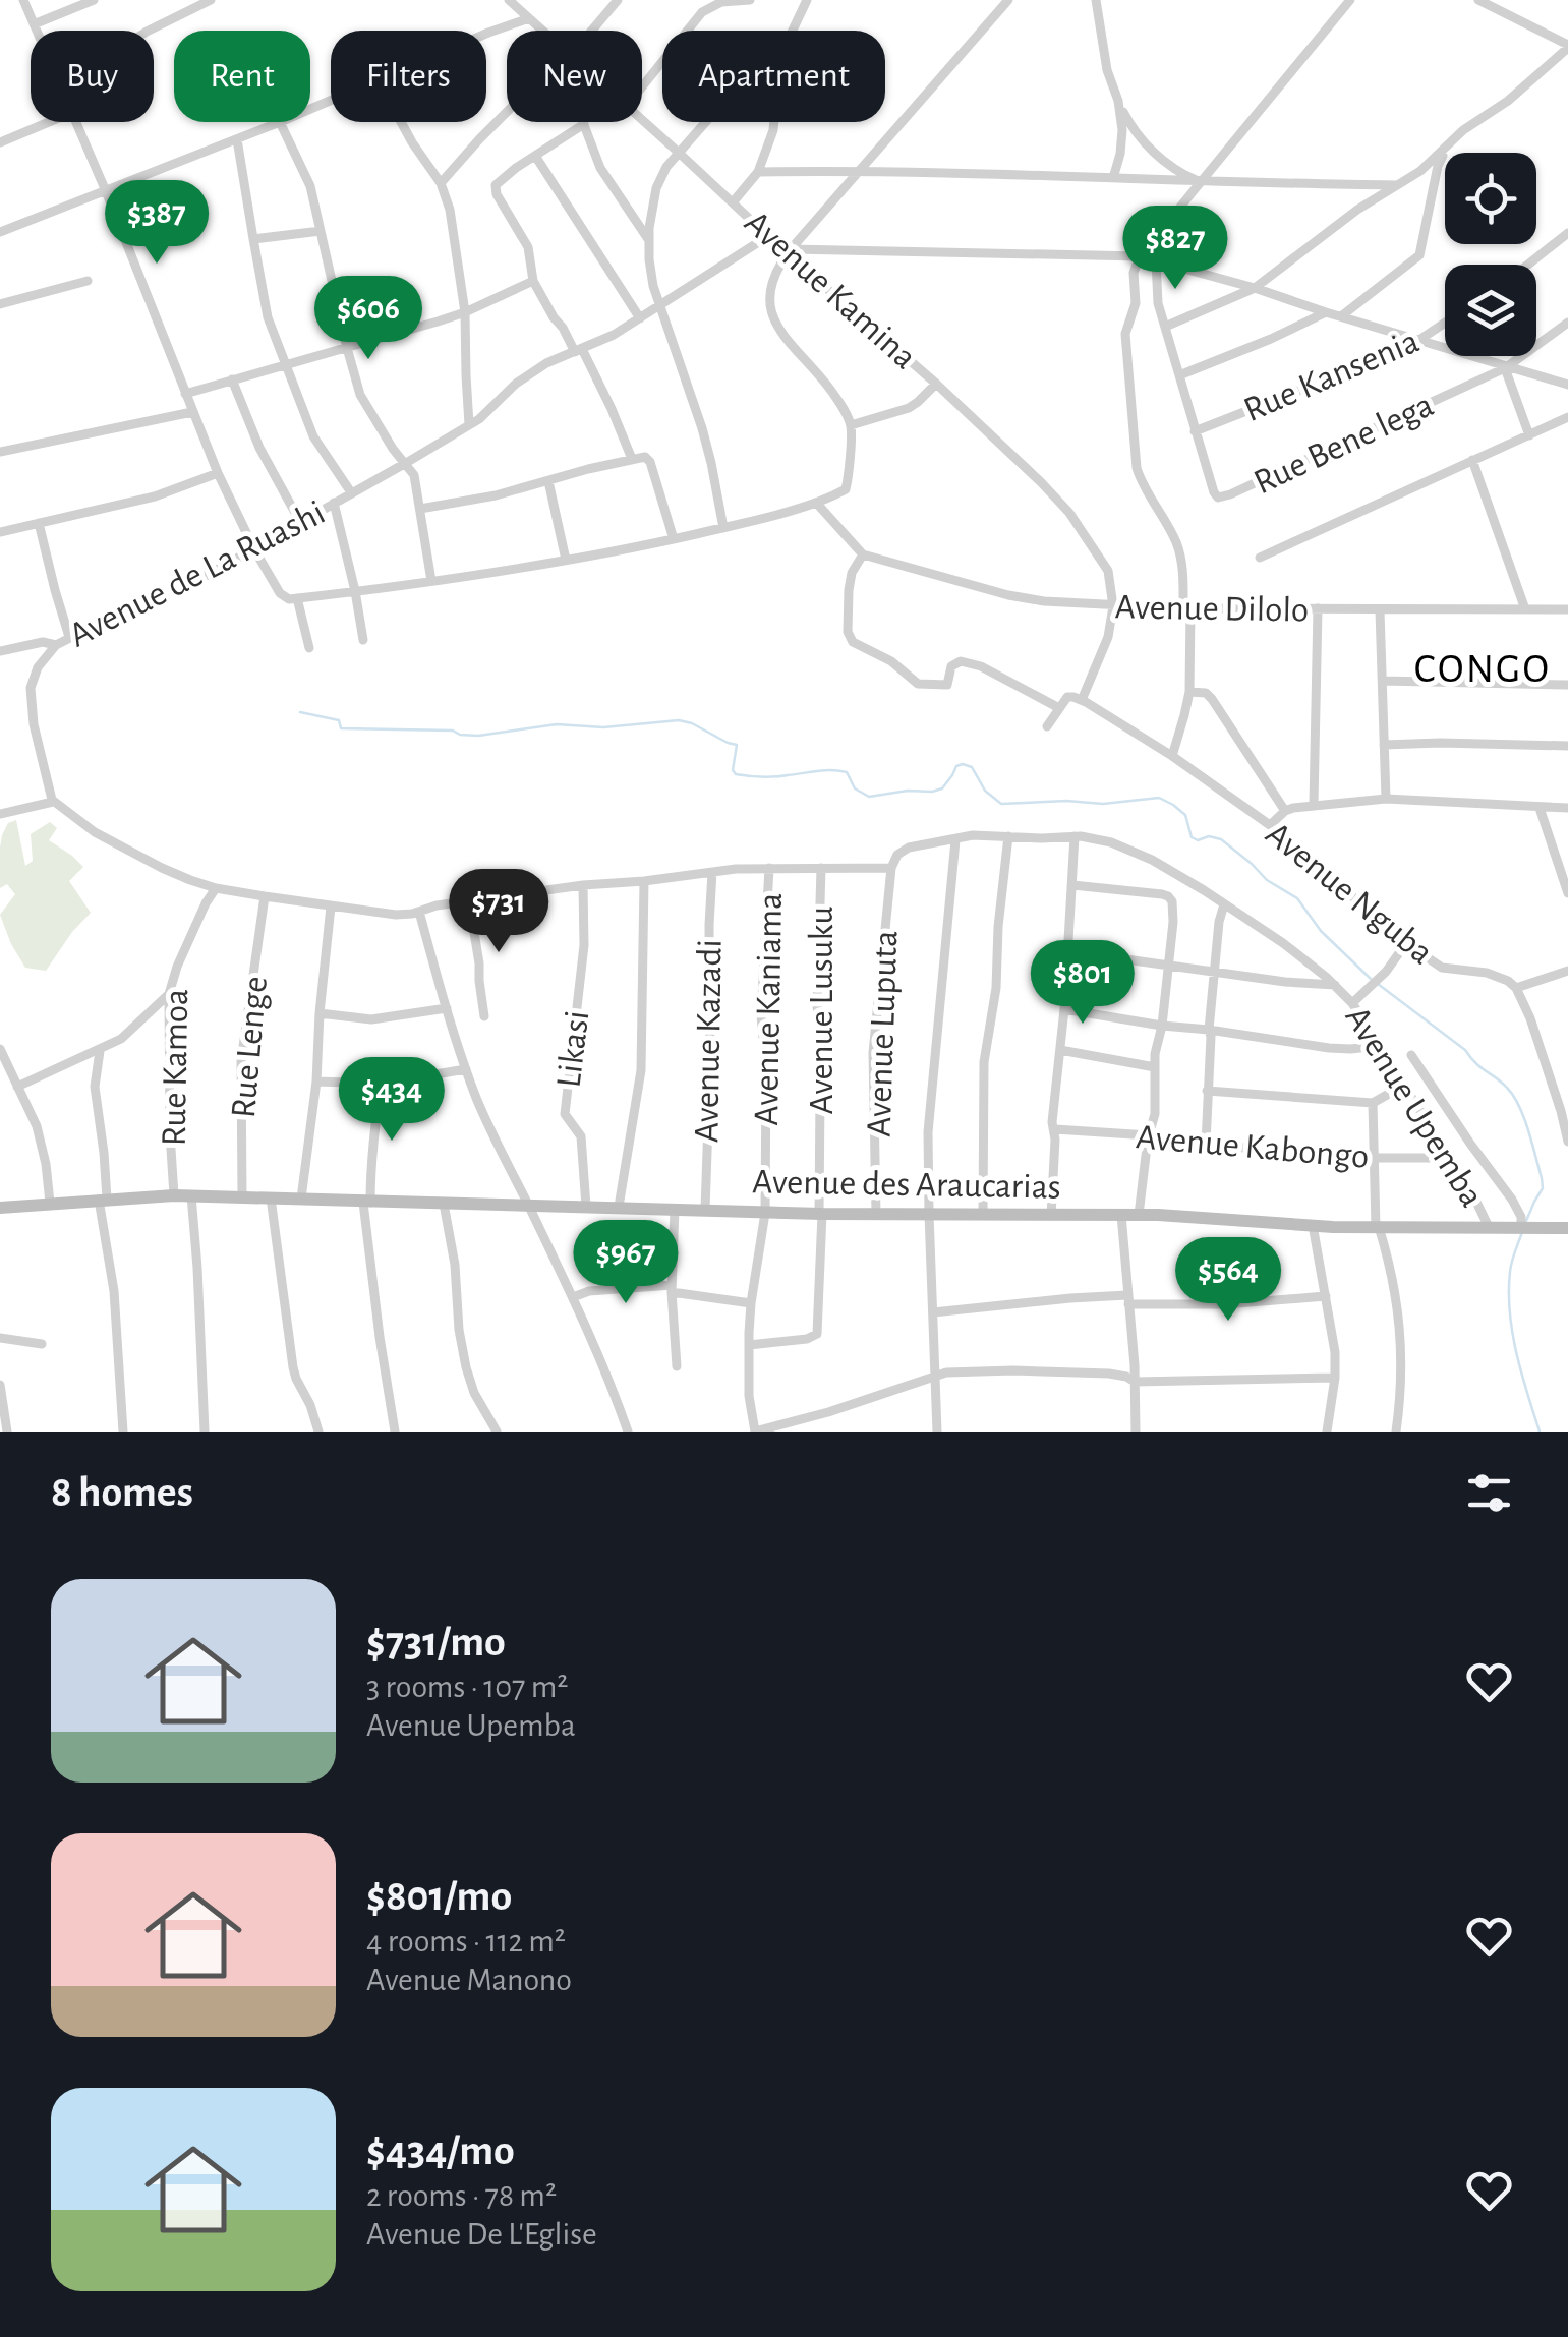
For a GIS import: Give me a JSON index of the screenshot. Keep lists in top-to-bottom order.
{
  "streets": {
    "street": [
      "Avenue Kamina",
      "Rue Kansenia",
      "Rue Bene lega",
      "Avenue de La Ruashi",
      "Avenue Dilolo",
      "Avenue Nguba",
      "Avenue Kaniama",
      "Avenue Lusuku",
      "Avenue Luputa",
      "Avenue Kazadi",
      "Rue Lenge",
      "Likasi",
      "Rue Kamoa",
      "Avenue Upemba",
      "Avenue Kabongo",
      "Avenue des Araucarias"
    ]
  },
  "crossings": [
    ["Avenue Kamina", "Avenue de La Ruashi"],
    ["Avenue Kamina", "Avenue Dilolo"],
    ["Rue Kansenia", "Rue Bene lega"],
    ["Avenue Kaniama", "Avenue Lusuku"],
    ["Avenue Kaniama", "Avenue des Araucarias"],
    ["Avenue Lusuku", "Avenue des Araucarias"],
    ["Avenue Luputa", "Avenue Upemba"],
    ["Avenue Luputa", "Avenue des Araucarias"],
    ["Avenue Kazadi", "Avenue des Araucarias"],
    ["Rue Lenge", "Avenue des Araucarias"],
    ["Likasi", "Avenue des Araucarias"],
    ["Rue Kamoa", "Avenue des Araucarias"],
    ["Avenue Upemba", "Avenue Kabongo"],
    ["Avenue Upemba", "Avenue des Araucarias"]
  ],
  "districts": ["CONGO"],
  "page": {
    "chip": [
      "Buy",
      "Rent",
      "Filters",
      "New",
      "Apartment"
    ],
    "price": [
      "$387",
      "$827",
      "$606",
      "$731",
      "$801",
      "$434",
      "$967",
      "$564"
    ],
    "heading": "8 homes",
    "list": [
      {
        "name": "$731/mo",
        "note": "3 rooms · 107 m² · Avenue Upemba"
      },
      {
        "name": "$801/mo",
        "note": "4 rooms · 112 m² · Avenue Manono"
      },
      {
        "name": "$434/mo",
        "note": "2 rooms · 78 m² · Avenue De L'Eglise"
      }
    ]
  }
}
